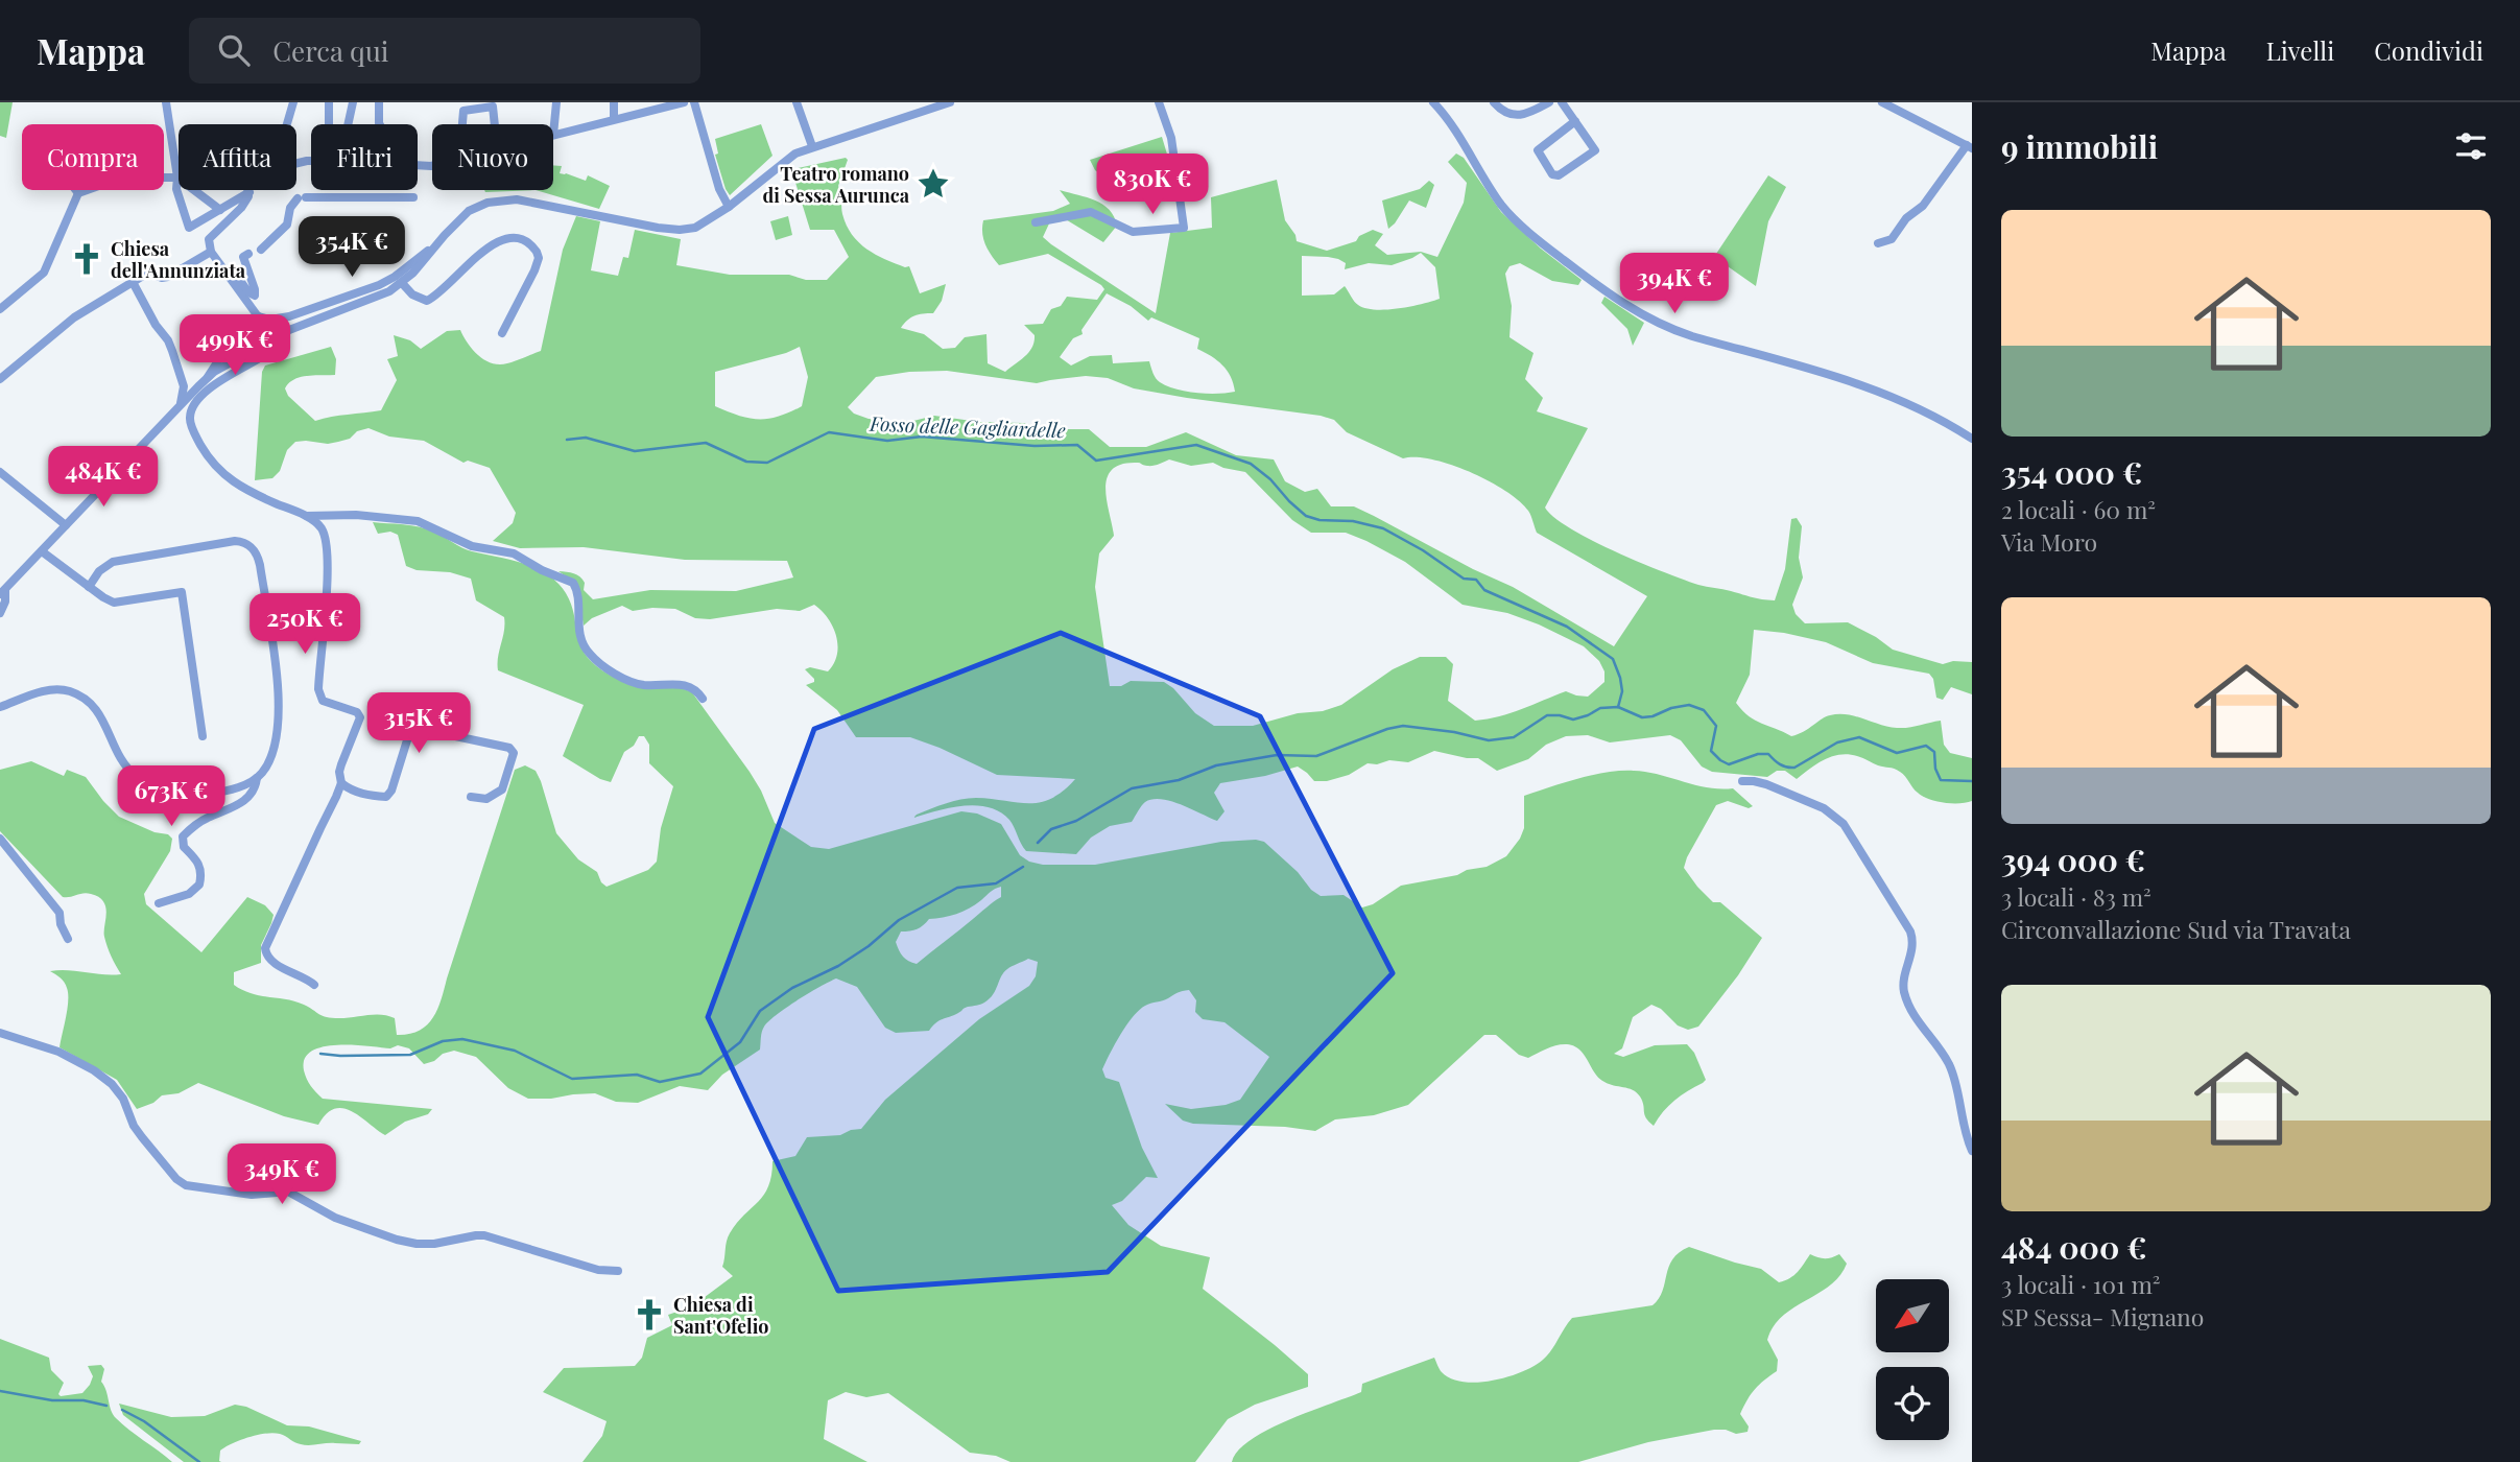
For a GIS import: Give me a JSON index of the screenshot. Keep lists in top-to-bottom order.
{
  "water": ["Fosso delle Gagliardelle"],
  "places": {
    "place": ["Teatro romano di Sessa Aurunca"],
    "church": ["Chiesa dell'Annunziata", "Chiesa di Sant'Ofelio"]
  },
  "north": "bottom left",
  "page": {
    "header": "Mappa",
    "search": "Cerca qui",
    "nav": ["Mappa", "Livelli", "Condividi"],
    "heading": "9 immobili",
    "chip": [
      "Compra",
      "Affitta",
      "Filtri",
      "Nuovo"
    ],
    "price": [
      "830K €",
      "354K €",
      "394K €",
      "499K €",
      "484K €",
      "250K €",
      "315K €",
      "673K €",
      "349K €"
    ],
    "list": [
      {
        "name": "354 000 €",
        "note": "2 locali · 60 m² · Via Moro"
      },
      {
        "name": "394 000 €",
        "note": "3 locali · 83 m² · Circonvallazione Sud via Travata"
      },
      {
        "name": "484 000 €",
        "note": "3 locali · 101 m² · SP Sessa- Mignano"
      }
    ]
  }
}
